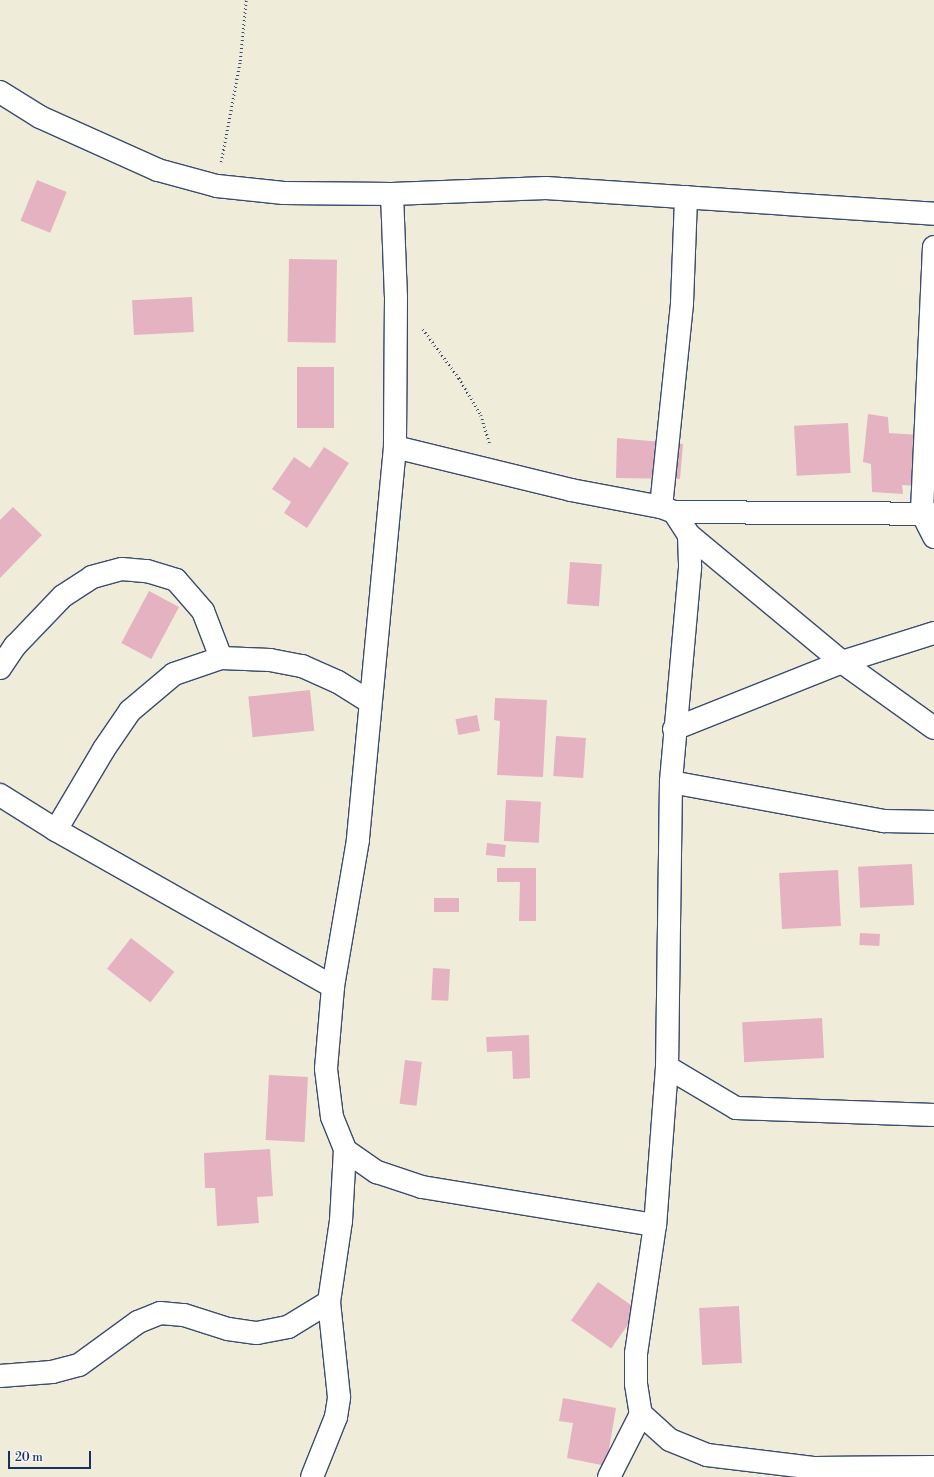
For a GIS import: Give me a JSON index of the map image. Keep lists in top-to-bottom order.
{
  "scale_bar": "20 m"
}
